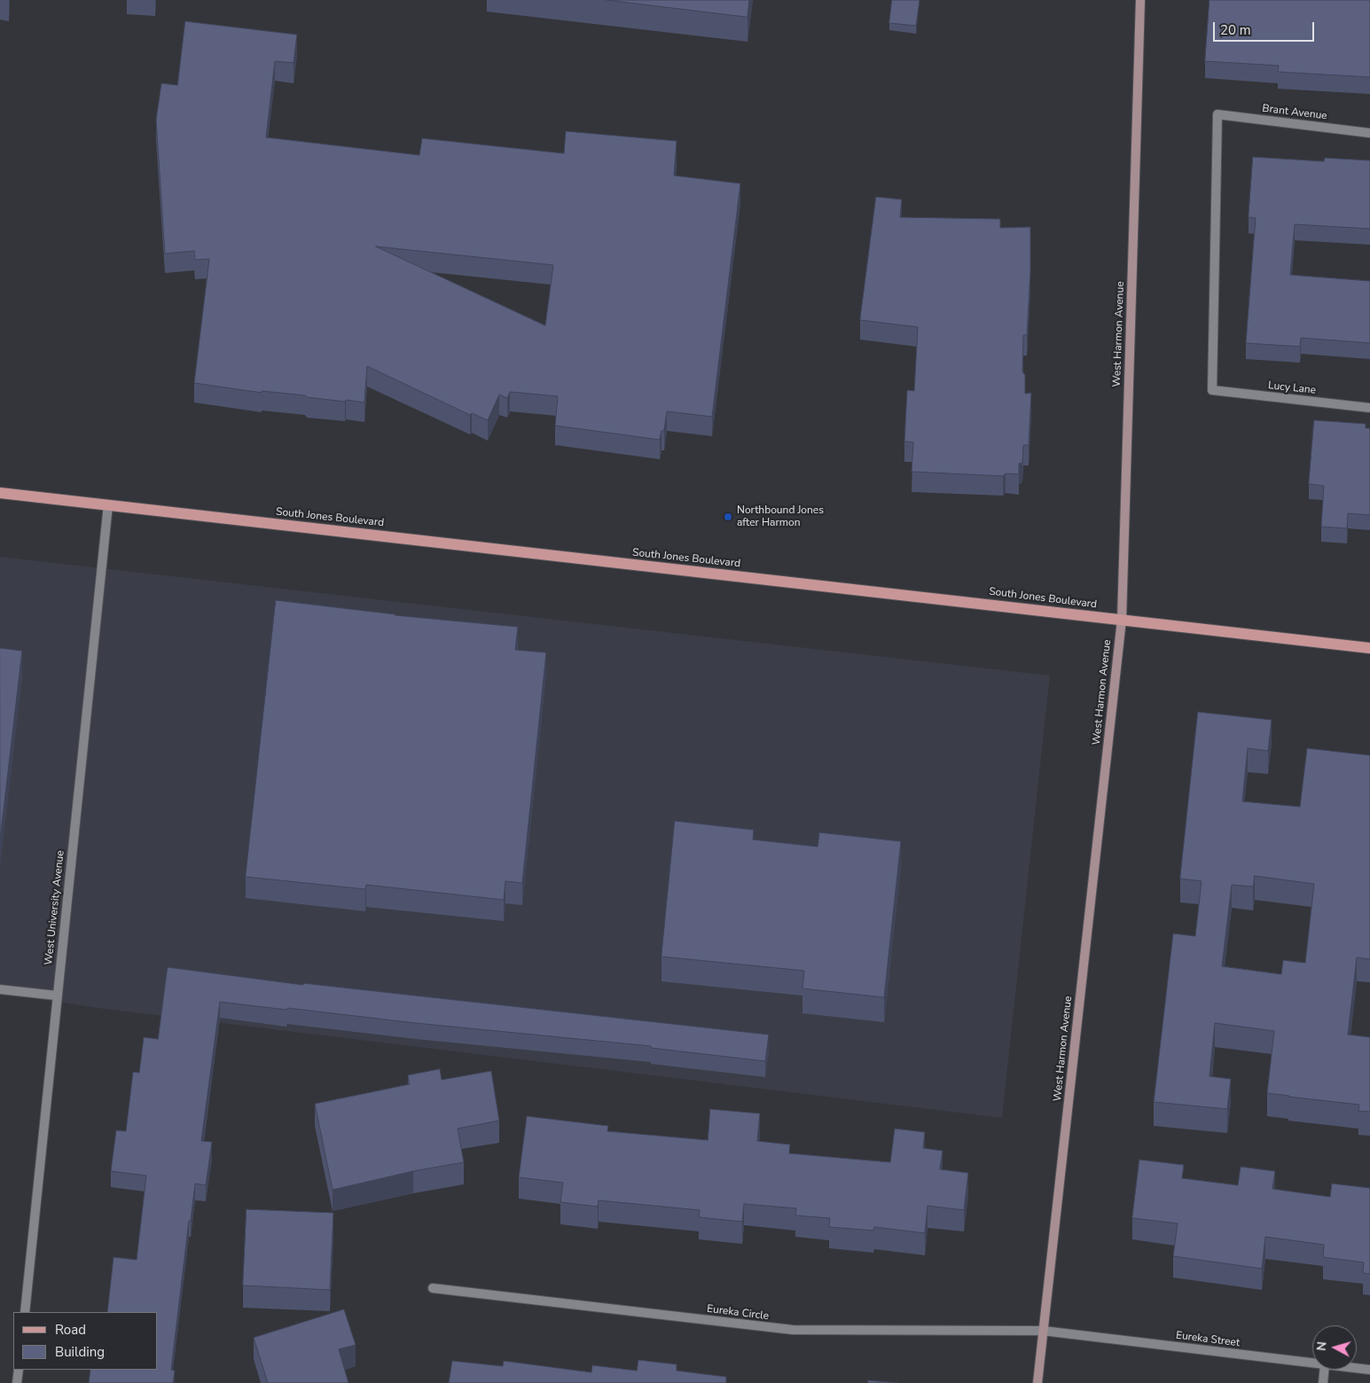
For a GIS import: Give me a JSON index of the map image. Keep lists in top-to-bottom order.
{
  "streets": {
    "main road": ["West Harmon Avenue", "South Jones Boulevard"],
    "street": [
      "Brant Avenue",
      "Lucy Lane",
      "West University Avenue",
      "Eureka Circle",
      "Eureka Street"
    ]
  },
  "crossings": [
    ["Brant Avenue", "Lucy Lane"],
    ["West Harmon Avenue", "South Jones Boulevard"],
    ["West Harmon Avenue", "Eureka Circle"],
    ["West Harmon Avenue", "Eureka Street"],
    ["South Jones Boulevard", "West University Avenue"],
    ["Eureka Circle", "Eureka Street"]
  ],
  "places": ["Northbound Jones after Harmon"],
  "legend": ["Road", "Building"],
  "scale_bar": "20 m",
  "north": "left"
}
